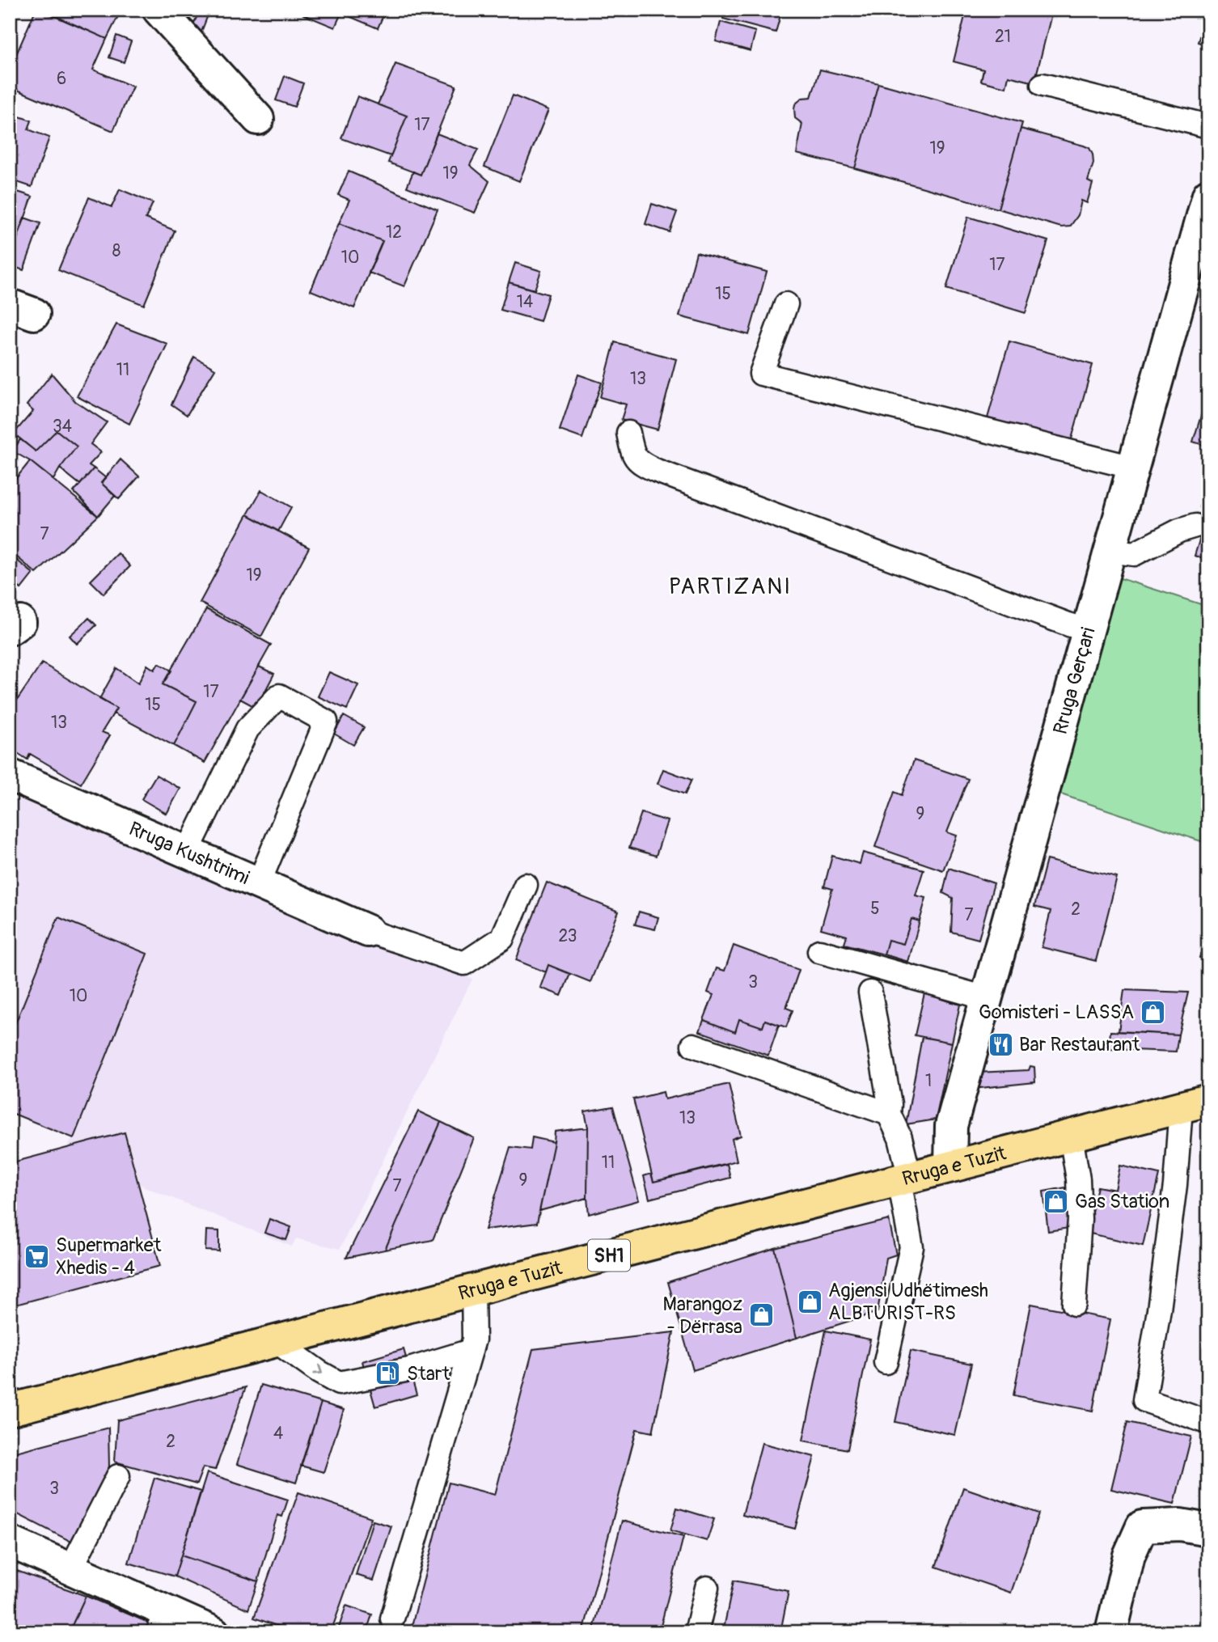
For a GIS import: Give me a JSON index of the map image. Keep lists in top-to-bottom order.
{
  "streets": {
    "main road": ["Rruga e Tuzit", "SH1"],
    "street": ["Rruga Gerçari", "Rruga Kushtrimi"]
  },
  "crossings": [
    ["Rruga Gerçari", "Rruga e Tuzit"]
  ],
  "districts": ["PARTIZANI"],
  "places": {
    "shop": [
      "Gomisteri - LASSA",
      "Gas Station",
      "Agjensi Udhëtimesh ALBTURIST-RS",
      "Marangoz - Dërrasa"
    ],
    "restaurant": ["Bar Restaurant"],
    "supermarket": ["Supermarket Xhedis - 4"],
    "fuel station": ["Start"]
  },
  "house_numbers": [
    "21",
    "6",
    "17",
    "19",
    "19",
    "12",
    "8",
    "10",
    "17",
    "15",
    "14",
    "11",
    "13",
    "34",
    "7",
    "19",
    "17",
    "15",
    "13",
    "9",
    "5",
    "2",
    "7",
    "23",
    "3",
    "10",
    "1",
    "13",
    "11",
    "9",
    "7",
    "4",
    "2",
    "3"
  ]
}
